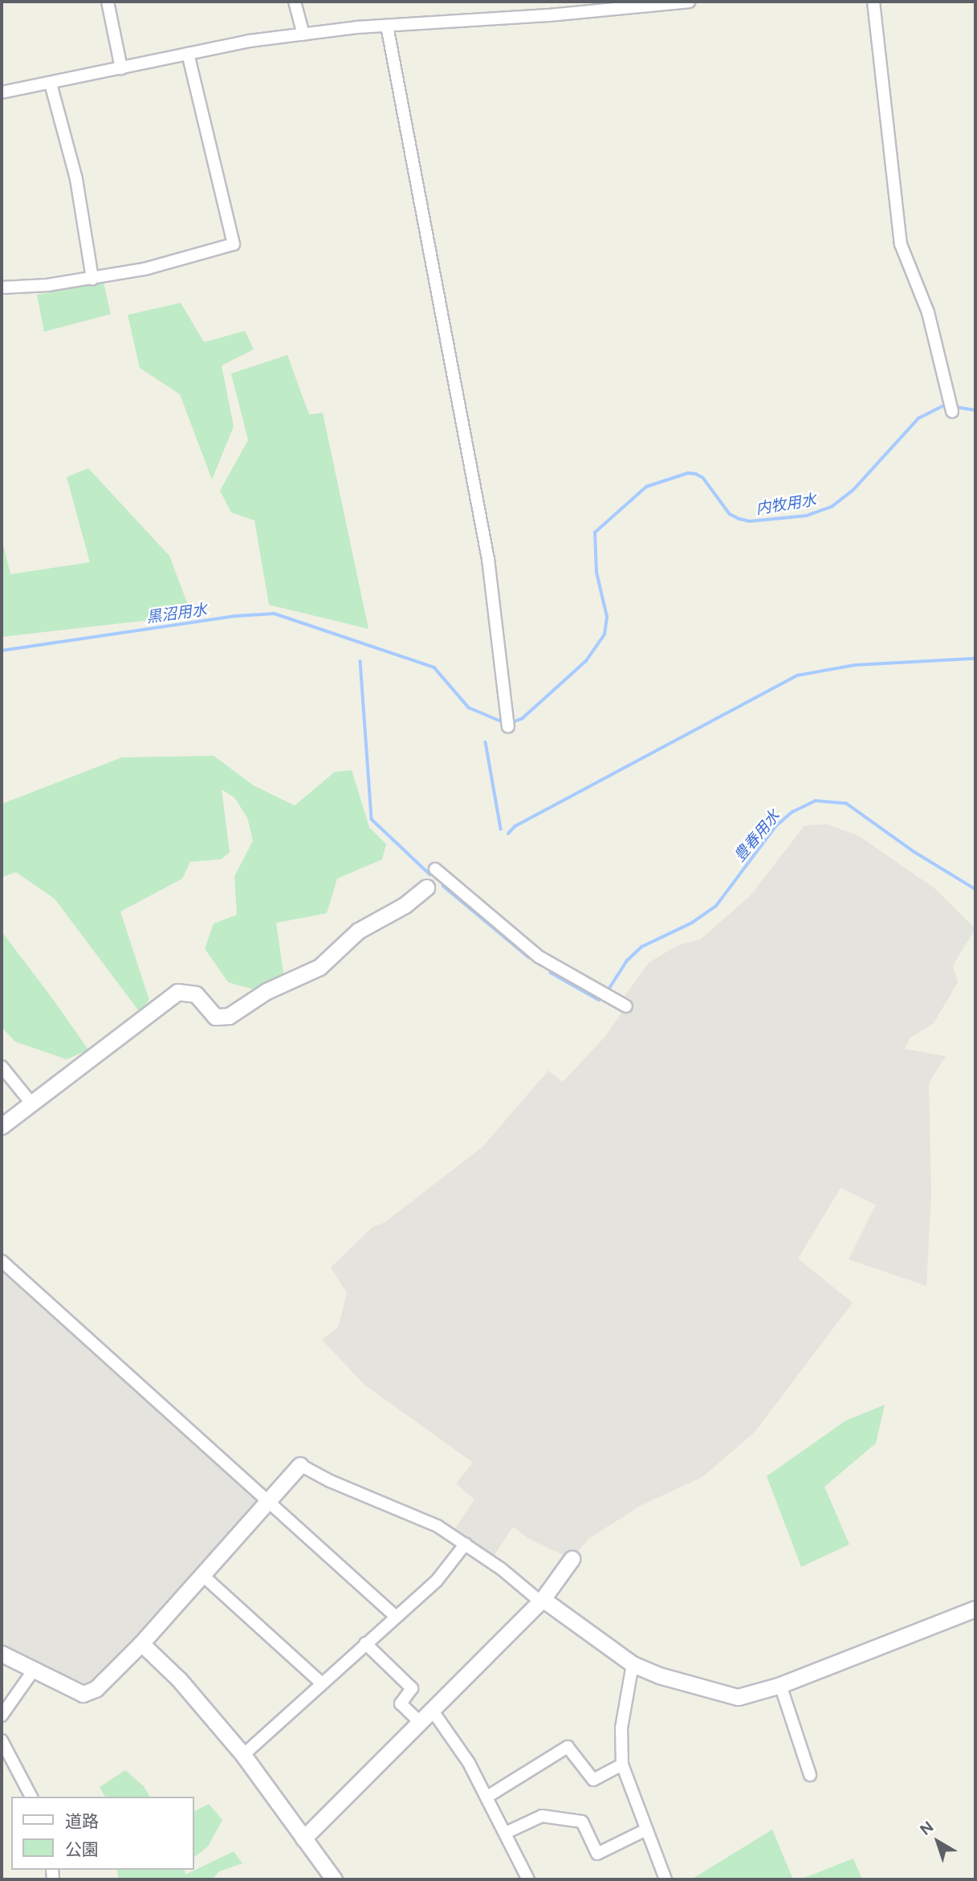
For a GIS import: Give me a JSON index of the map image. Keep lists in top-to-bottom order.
{
  "water": ["内牧用水", "黒沼用水", "豊春用水"],
  "legend": ["道路", "公園"],
  "north": "top left"
}
